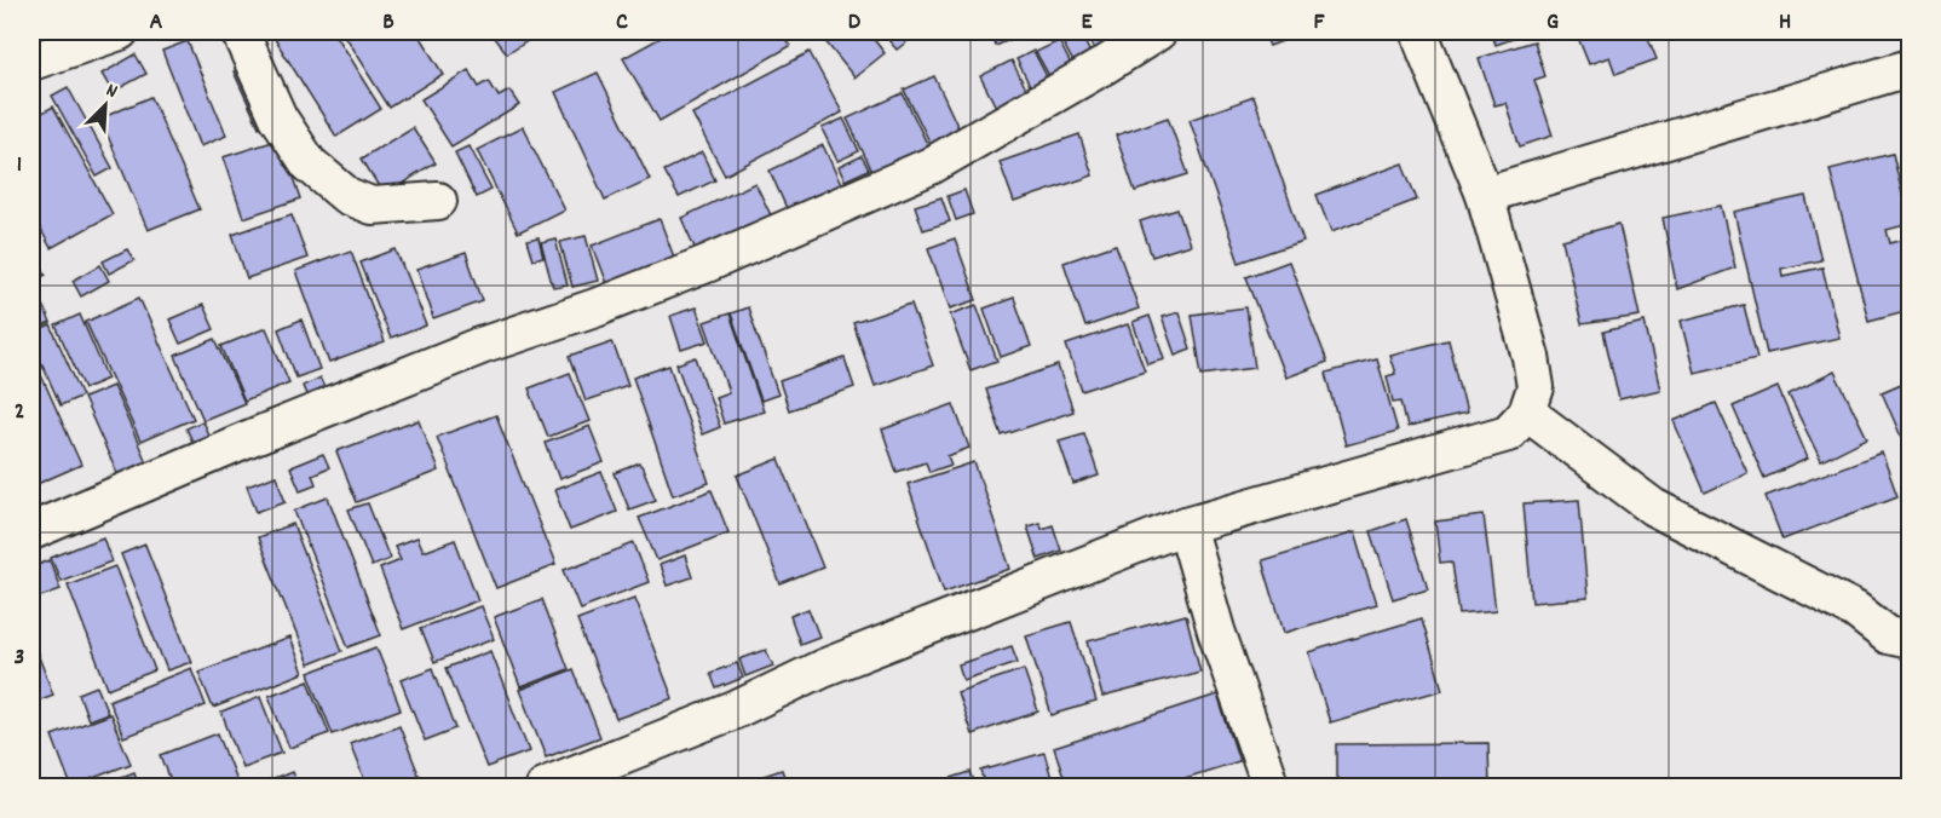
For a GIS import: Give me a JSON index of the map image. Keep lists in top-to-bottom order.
{
  "north": "top right",
  "grid": {
    "columns": [
      "A",
      "B",
      "C",
      "D",
      "E",
      "F",
      "G",
      "H"
    ],
    "rows": ["1", "2", "3"]
  }
}
